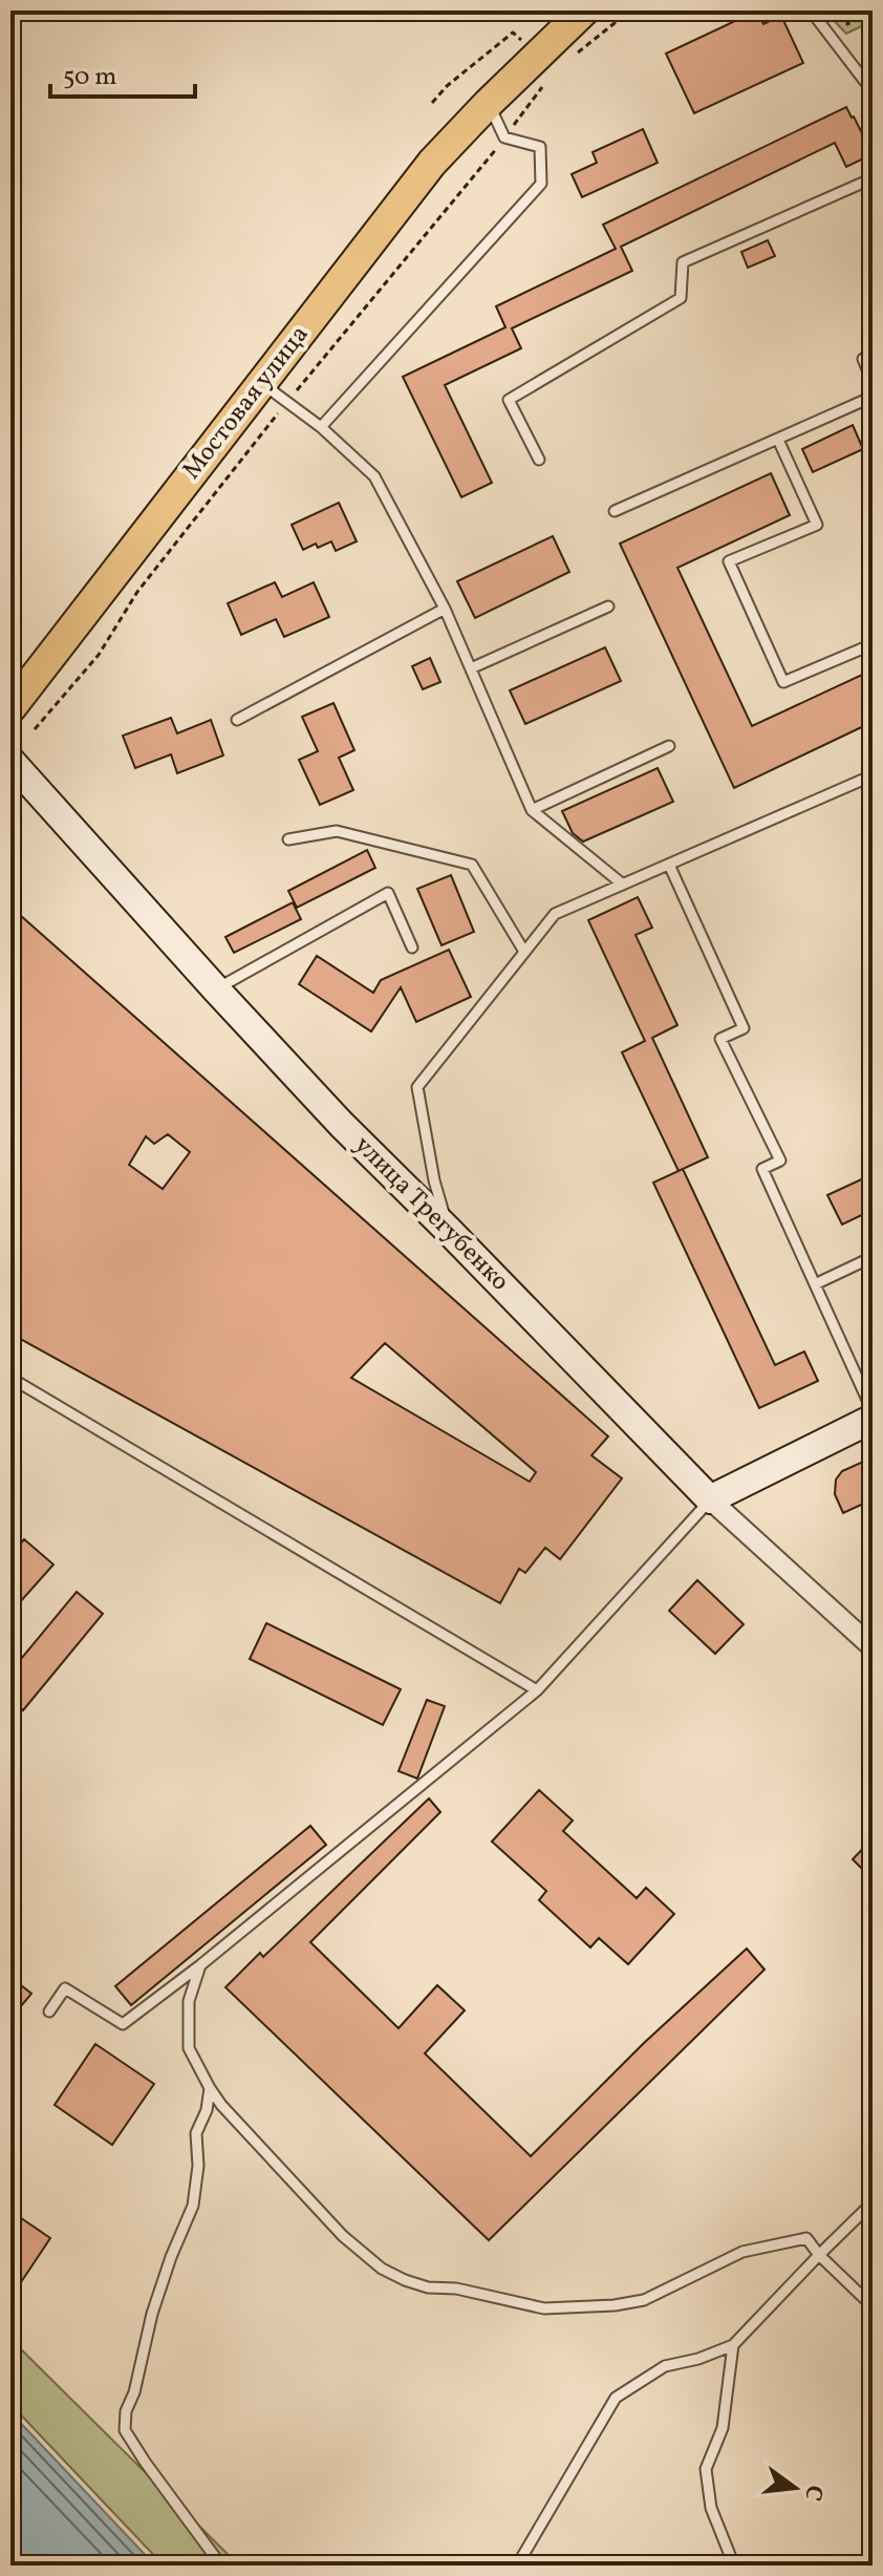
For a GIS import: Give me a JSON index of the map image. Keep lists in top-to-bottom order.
{
  "streets": {
    "main road": ["Мостовая улица"],
    "street": ["улица Трегубенко"]
  },
  "scale_bar": "50 m",
  "north": "right"
}
